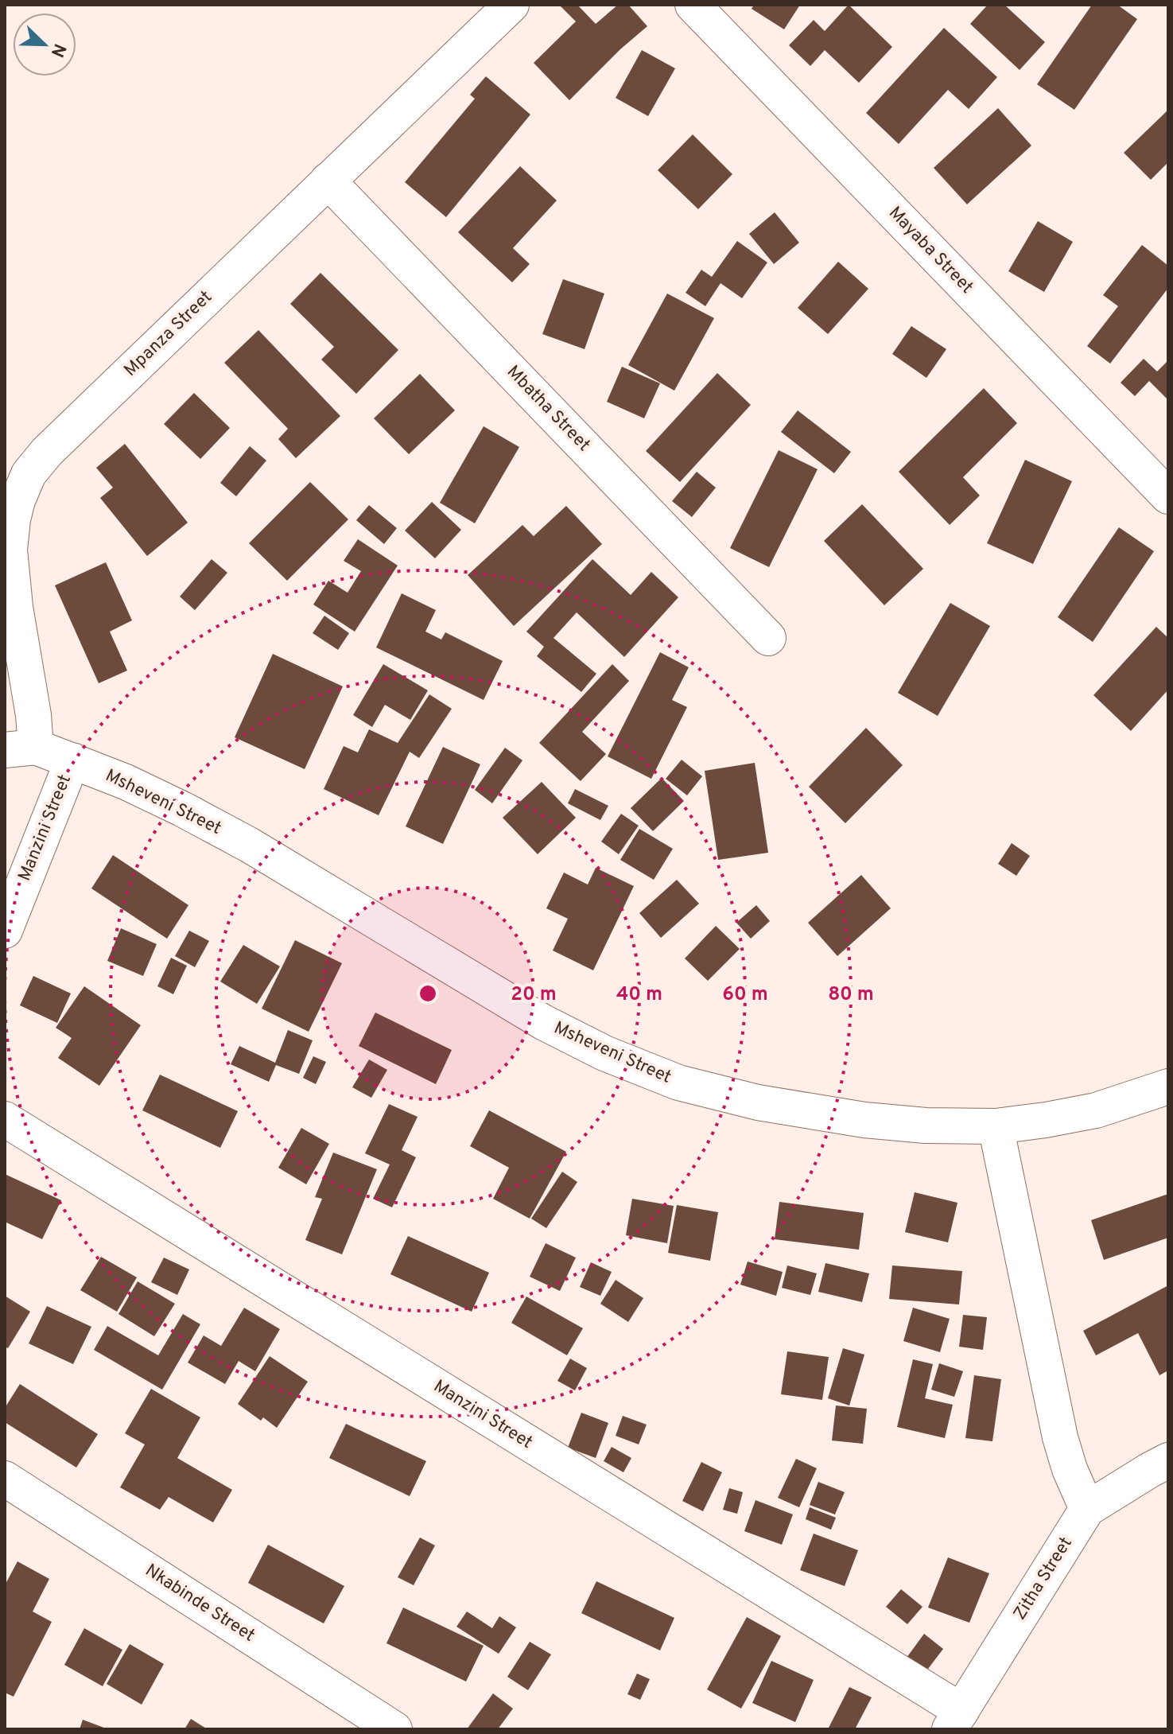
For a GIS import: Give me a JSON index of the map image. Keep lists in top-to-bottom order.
{
  "streets": {
    "street": [
      "Mayaba Street",
      "Mpanza Street",
      "Mbatha Street",
      "Msheveni Street",
      "Manzini Street",
      "Zitha Street",
      "Nkabinde Street"
    ]
  },
  "crossings": [
    ["Mpanza Street", "Mbatha Street"],
    ["Mpanza Street", "Msheveni Street"],
    ["Msheveni Street", "Manzini Street"],
    ["Manzini Street", "Zitha Street"]
  ],
  "north": "bottom right",
  "rings": [
    "20 m",
    "40 m",
    "60 m",
    "80 m"
  ]
}
